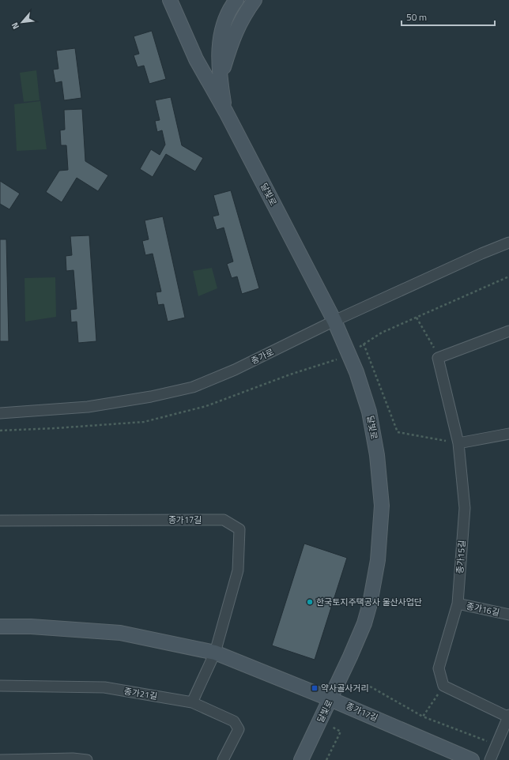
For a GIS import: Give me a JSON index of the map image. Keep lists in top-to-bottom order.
{
  "streets": {
    "main road": ["달빛로", "종가17길"],
    "street": [
      "종가로",
      "종가15길",
      "종가16길",
      "종가21길"
    ]
  },
  "crossings": [
    ["달빛로", "종가로"],
    ["달빛로", "종가17길"],
    ["종가15길", "종가16길"]
  ],
  "places": {
    "other": ["한국토지주택공사 울산사업단"],
    "transit": ["약사골사거리"]
  },
  "scale_bar": "50 m",
  "north": "bottom left"
}
